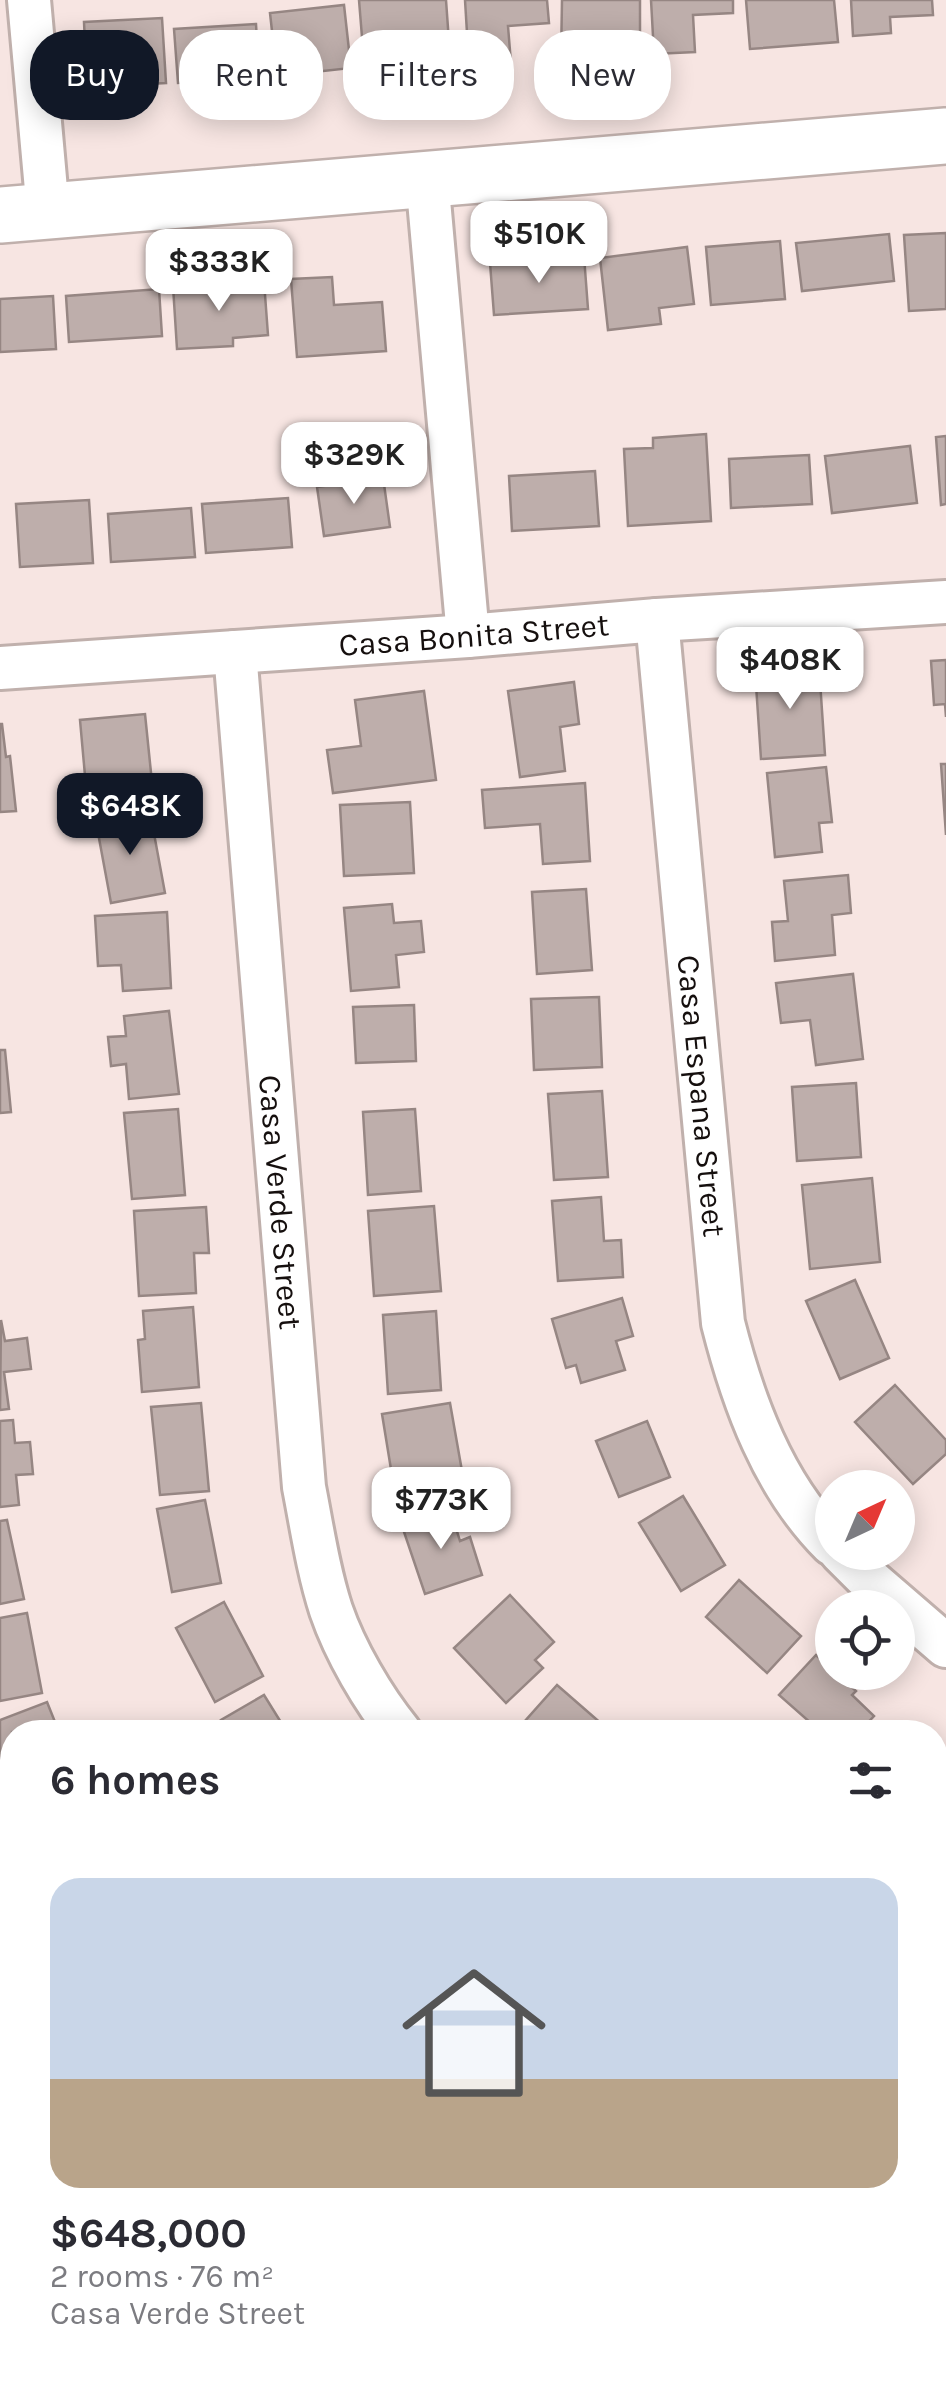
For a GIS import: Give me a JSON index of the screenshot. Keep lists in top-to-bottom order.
{
  "streets": {
    "street": ["Casa Bonita Street", "Casa Espana Street", "Casa Verde Street"]
  },
  "crossings": [
    ["Casa Bonita Street", "Casa Espana Street"],
    ["Casa Bonita Street", "Casa Verde Street"]
  ],
  "north": "top right",
  "page": {
    "chip": [
      "Buy",
      "Rent",
      "Filters",
      "New"
    ],
    "price": [
      "$510K",
      "$333K",
      "$329K",
      "$408K",
      "$648K",
      "$773K"
    ],
    "heading": "6 homes",
    "list": [
      {
        "name": "$648,000",
        "note": "2 rooms · 76 m² · Casa Verde Street"
      }
    ]
  }
}
